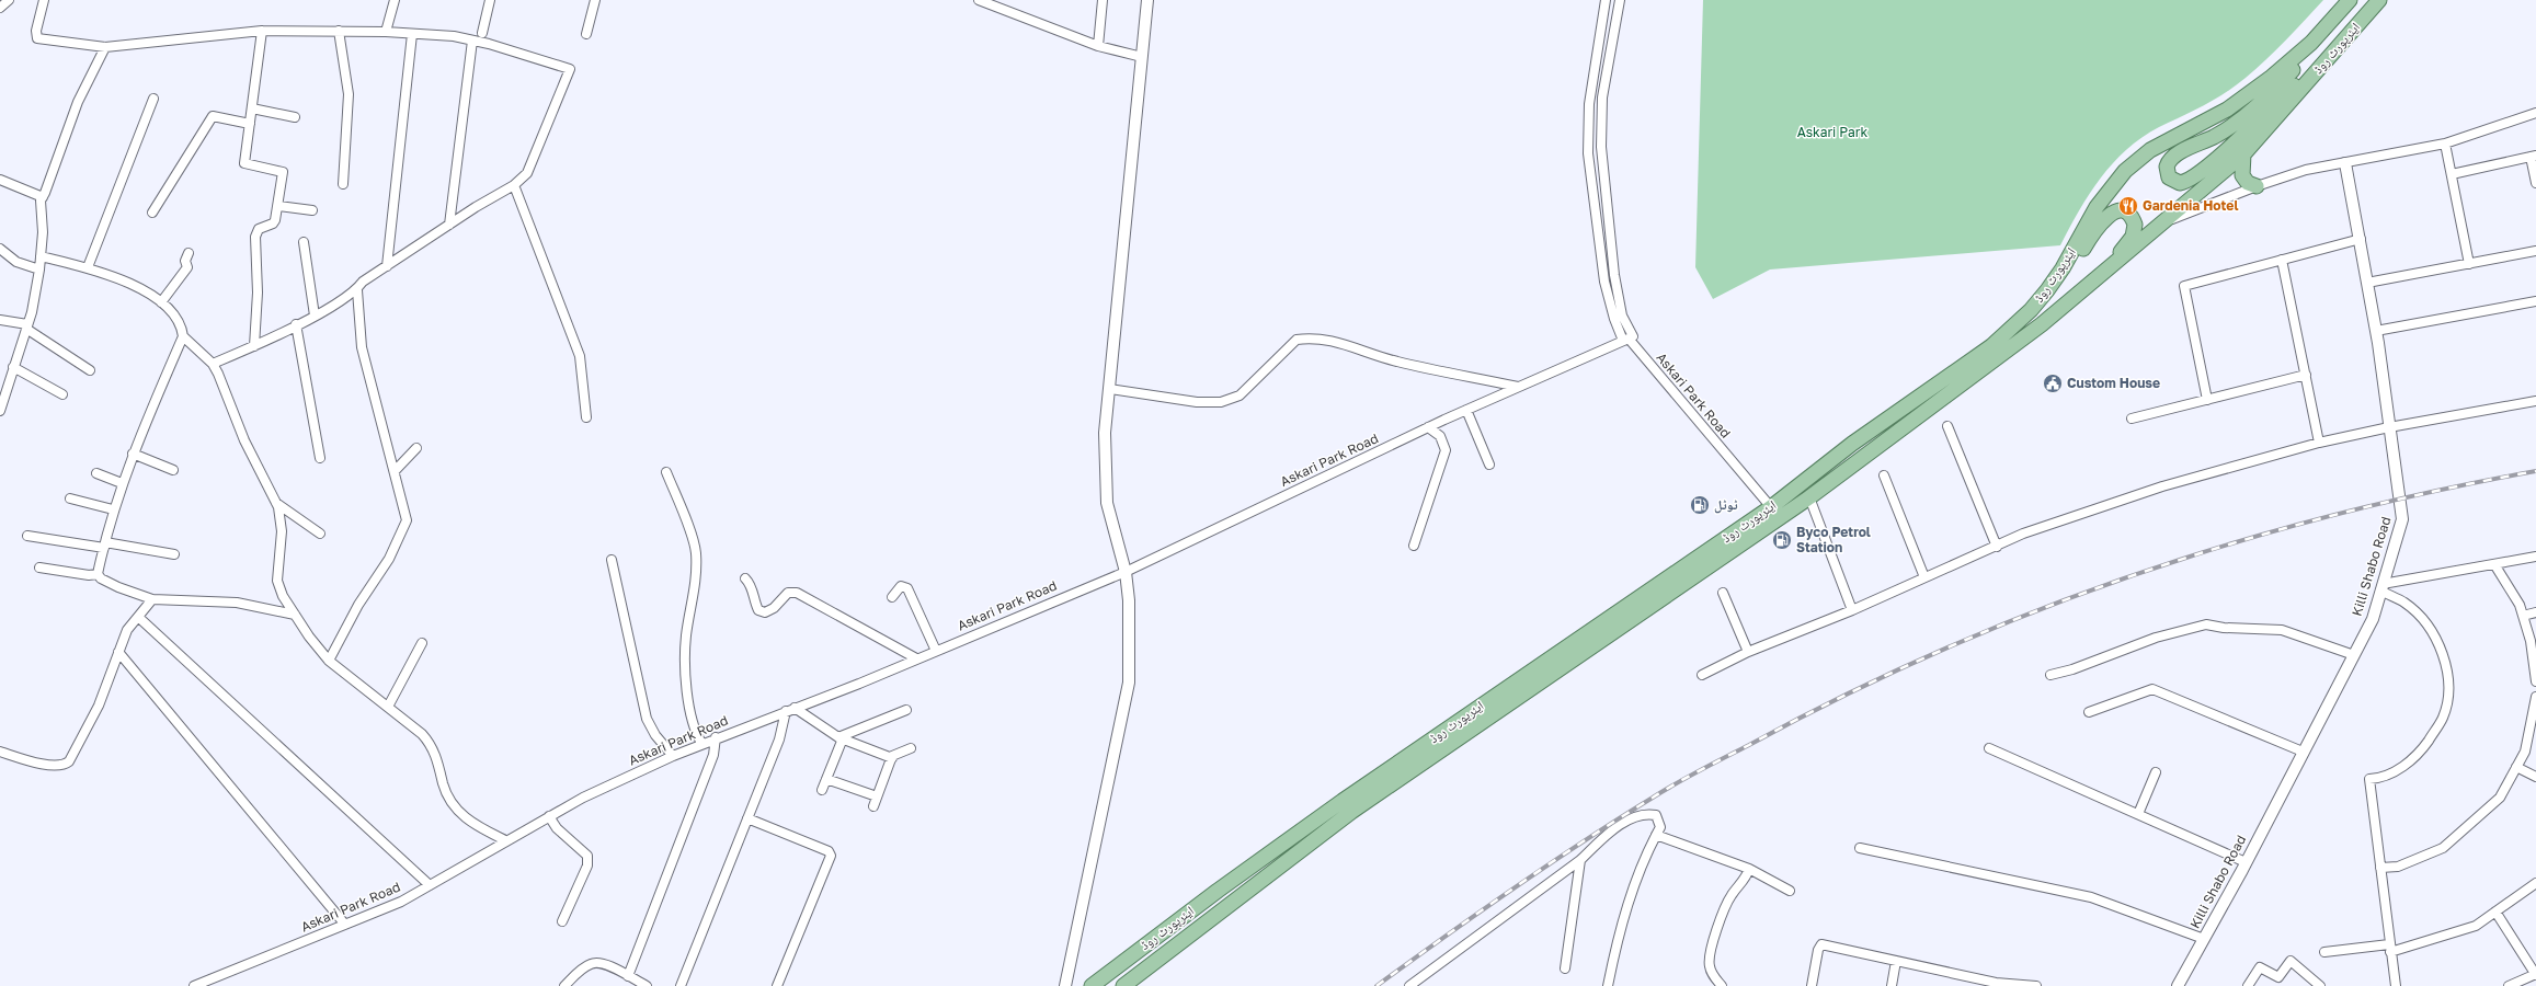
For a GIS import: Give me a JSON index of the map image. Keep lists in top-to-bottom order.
{
  "streets": {
    "main road": ["ایئرپورٹ روڈ"],
    "street": ["Askari Park Road", "Killi Shabo Road"]
  },
  "crossings": [
    ["ایئرپورٹ روڈ", "Askari Park Road"]
  ],
  "parks": ["Askari Park"],
  "places": {
    "restaurant": ["Gardenia Hotel"],
    "public building": ["Custom House"],
    "fuel station": ["ٹوٹل", "Byco Petrol Station"]
  }
}
